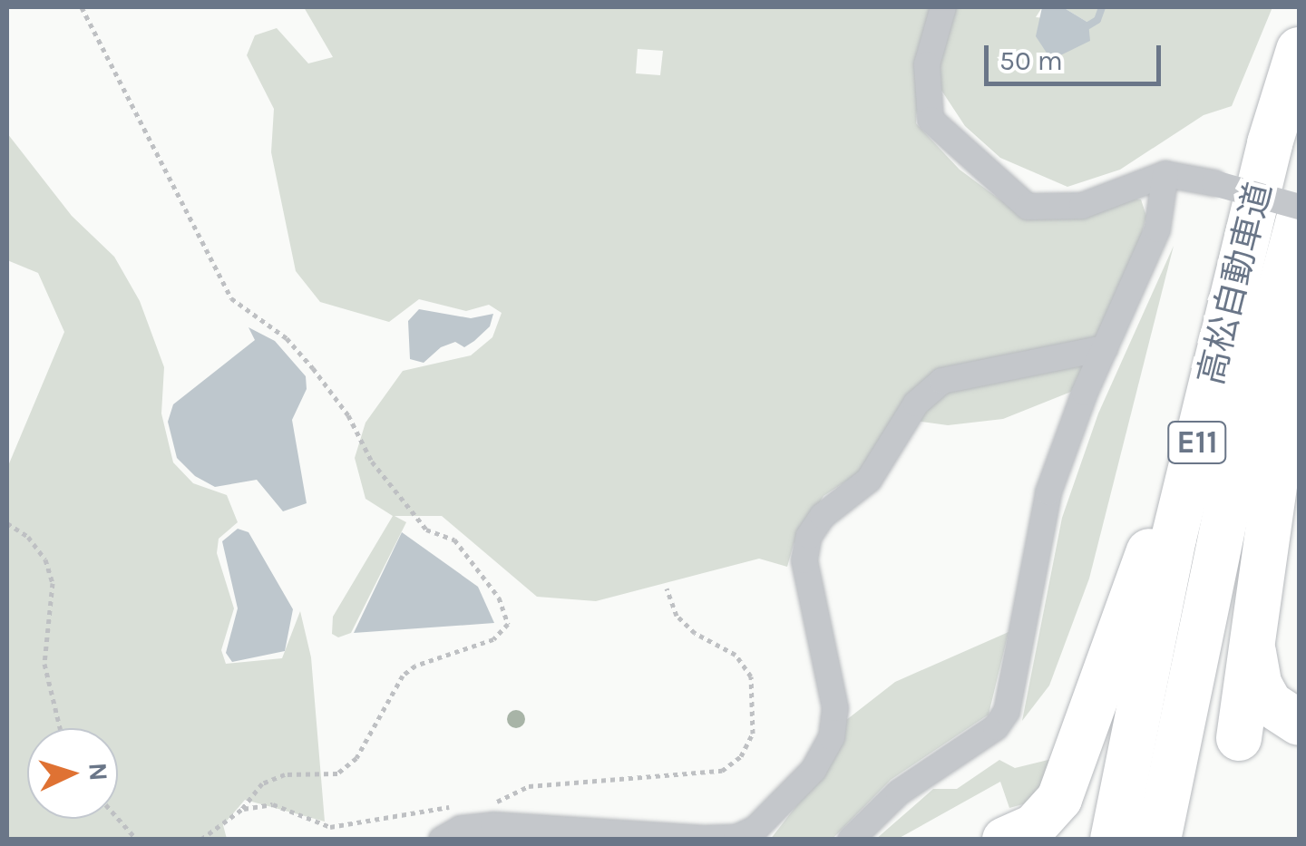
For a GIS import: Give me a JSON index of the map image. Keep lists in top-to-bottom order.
{
  "streets": {
    "highway": ["高松自動車道", "E11"]
  },
  "scale_bar": "50 m",
  "north": "right"
}
